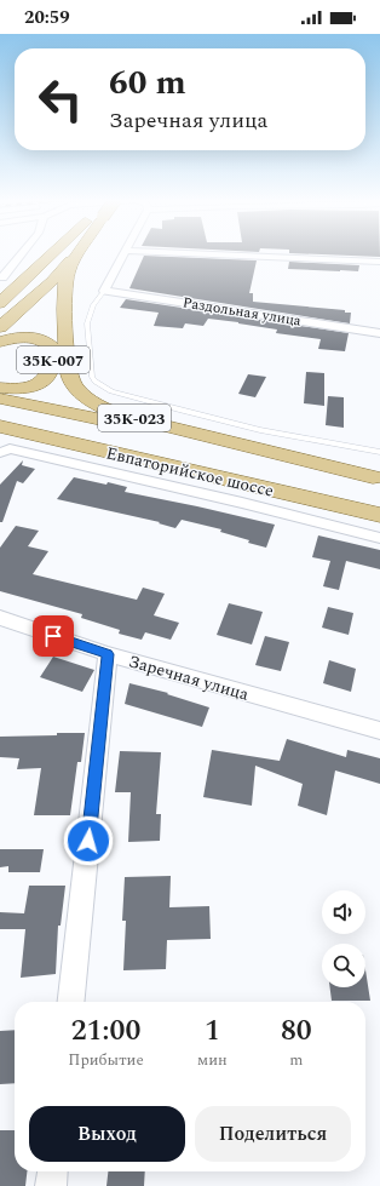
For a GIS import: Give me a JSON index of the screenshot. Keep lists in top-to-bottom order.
{
  "streets": {
    "main road": ["35К-007", "35К-023", "Евпаторийское шоссе"],
    "street": ["Раздольная улица", "Заречная улица"]
  },
  "crossings": [
    ["35К-023", "Евпаторийское шоссе"]
  ],
  "page": {
    "status": "20:59",
    "turn": ["60 m", "Заречная улица"],
    "eta": [
      "21:00",
      "Прибытие",
      "1",
      "мин",
      "80",
      "m"
    ],
    "buttons": ["Выход", "Поделиться"]
  }
}
